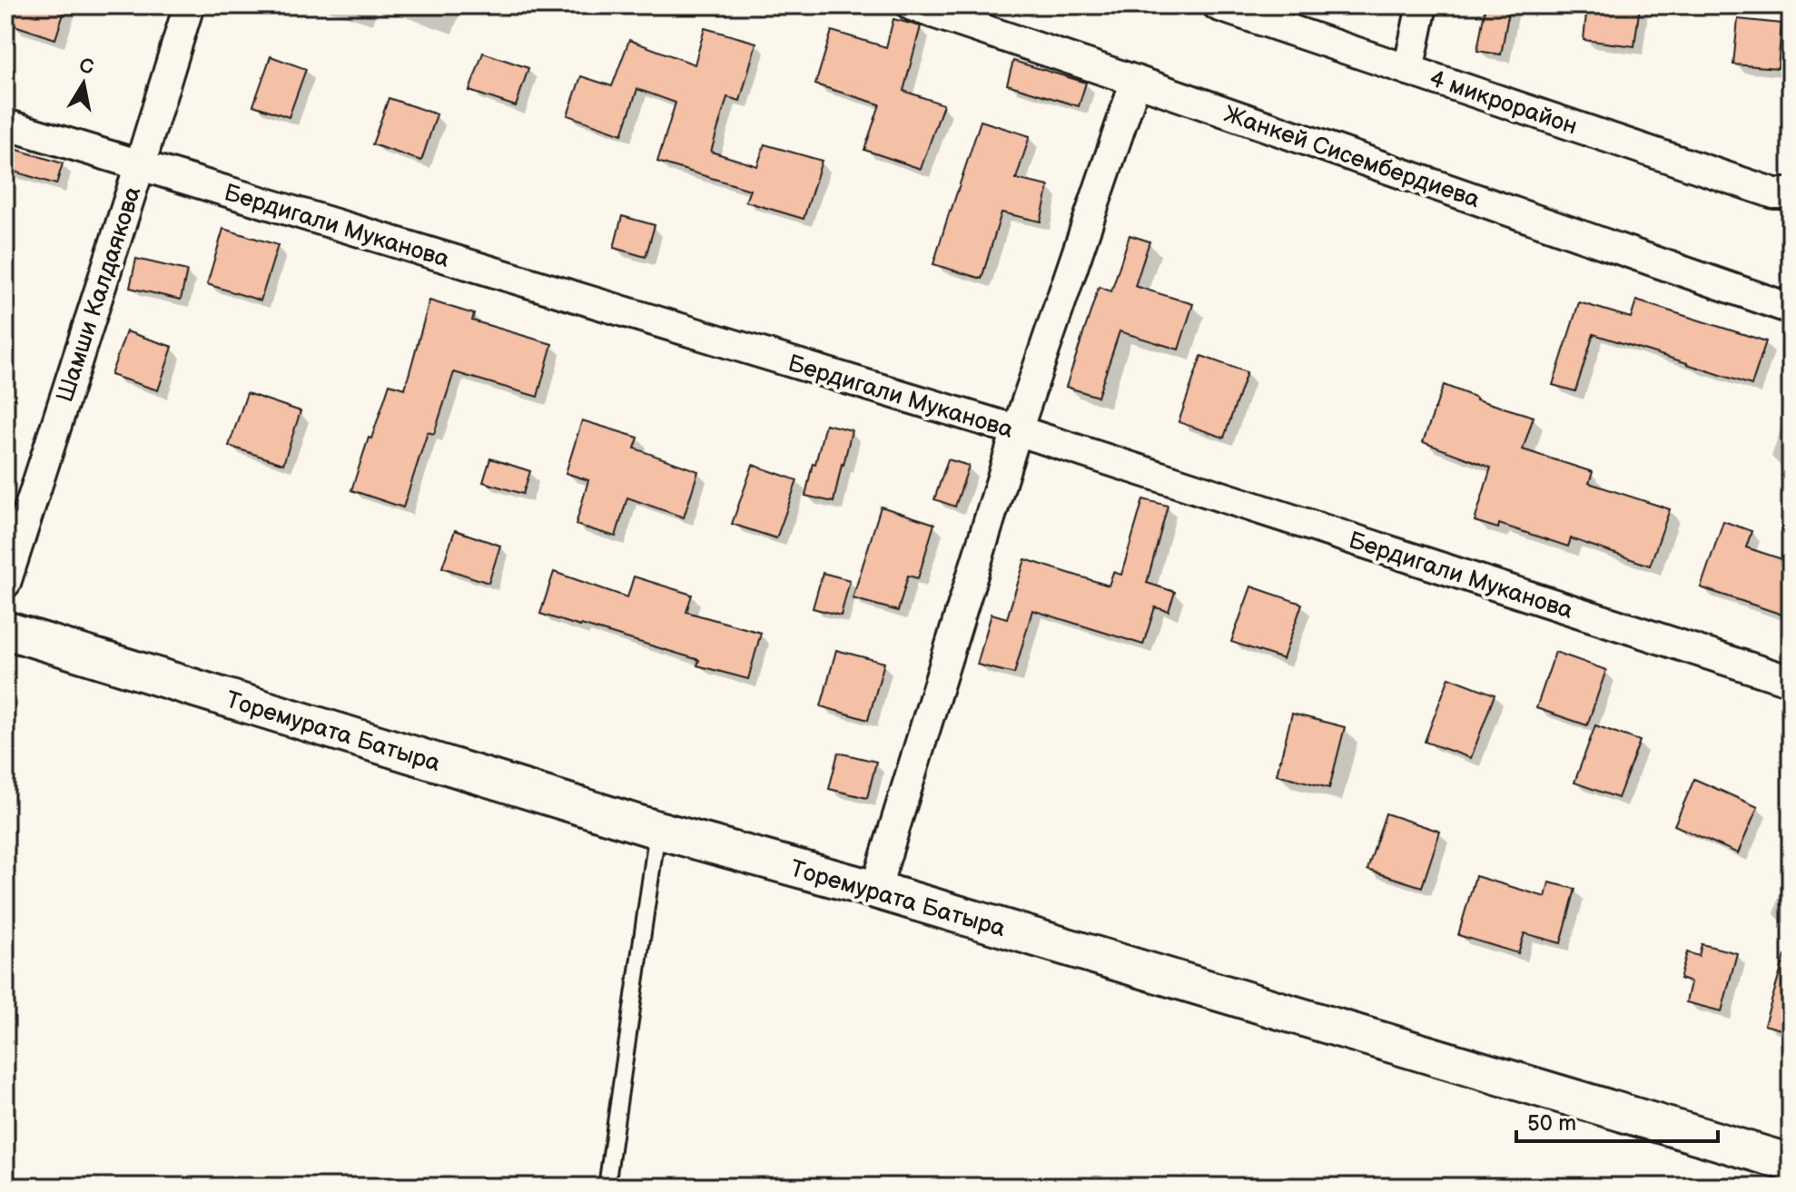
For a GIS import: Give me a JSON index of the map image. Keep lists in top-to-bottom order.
{
  "streets": {
    "street": [
      "4 микрорайон",
      "Жанкей Сисембердиева",
      "Бердигали Муканова",
      "Шамши Калдаякова",
      "Торемурата Батыра"
    ]
  },
  "crossings": [
    ["Бердигали Муканова", "Шамши Калдаякова"]
  ],
  "scale_bar": "50 m",
  "north": "top"
}
